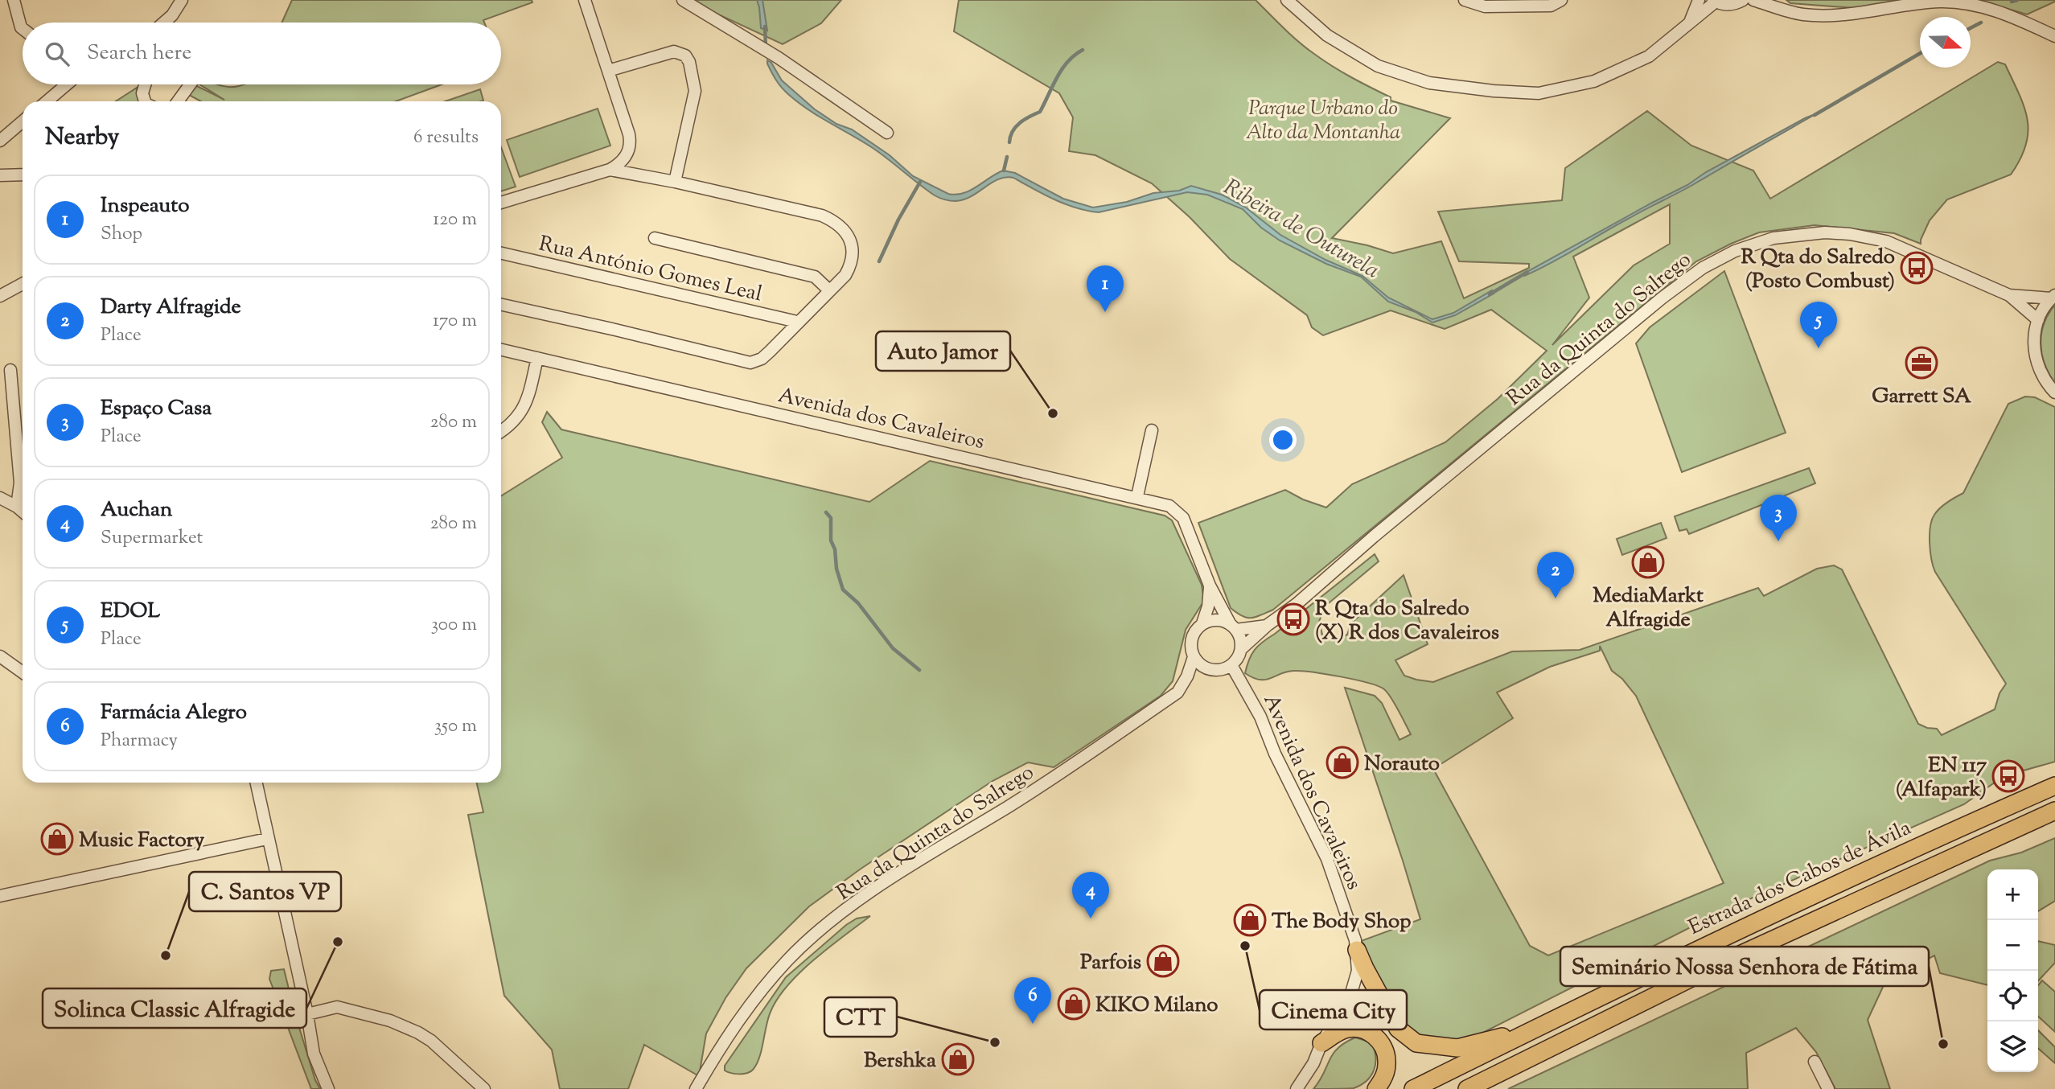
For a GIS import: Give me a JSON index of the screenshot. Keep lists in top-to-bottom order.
{
  "streets": {
    "highway": ["Estrada dos Cabos de Ávila"],
    "street": ["Rua António Gomes Leal", "Rua da Quinta do Salrego", "Avenida dos Cavaleiros"]
  },
  "crossings": [
    ["Rua da Quinta do Salrego", "Avenida dos Cavaleiros"]
  ],
  "water": ["Ribeira de Outurela"],
  "parks": ["Parque Urbano do Alto da Montanha"],
  "places": {
    "bus stop": ["R Qta do Salredo (Posto Combust)", "R Qta do Salredo (X) R dos Cavaleiros", "EN 117 (Alfapark)"],
    "office": ["Garrett SA"],
    "other": [
      "Auto Jamor",
      "Solinca Classic Alfragide",
      "Cinema City",
      "C. Santos VP",
      "CTT",
      "Seminário Nossa Senhora de Fátima"
    ],
    "shop": [
      "MediaMarkt Alfragide",
      "Norauto",
      "Music Factory",
      "The Body Shop",
      "Parfois",
      "KIKO Milano",
      "Bershka"
    ]
  },
  "north": "right",
  "page": {
    "search": "Search here",
    "heading": ["Nearby", "6 results"],
    "list": [
      {
        "mark": "1",
        "name": "Inspeauto",
        "note": "Shop",
        "value": "120 m"
      },
      {
        "mark": "2",
        "name": "Darty Alfragide",
        "note": "Place",
        "value": "170 m"
      },
      {
        "mark": "3",
        "name": "Espaço Casa",
        "note": "Place",
        "value": "280 m"
      },
      {
        "mark": "4",
        "name": "Auchan",
        "note": "Supermarket",
        "value": "280 m"
      },
      {
        "mark": "5",
        "name": "EDOL",
        "note": "Place",
        "value": "300 m"
      },
      {
        "mark": "6",
        "name": "Farmácia Alegro",
        "note": "Pharmacy",
        "value": "350 m"
      }
    ],
    "pins": [
      "1",
      "5",
      "3",
      "2",
      "4",
      "6"
    ],
    "map_buttons": ["+", "−"]
  }
}
